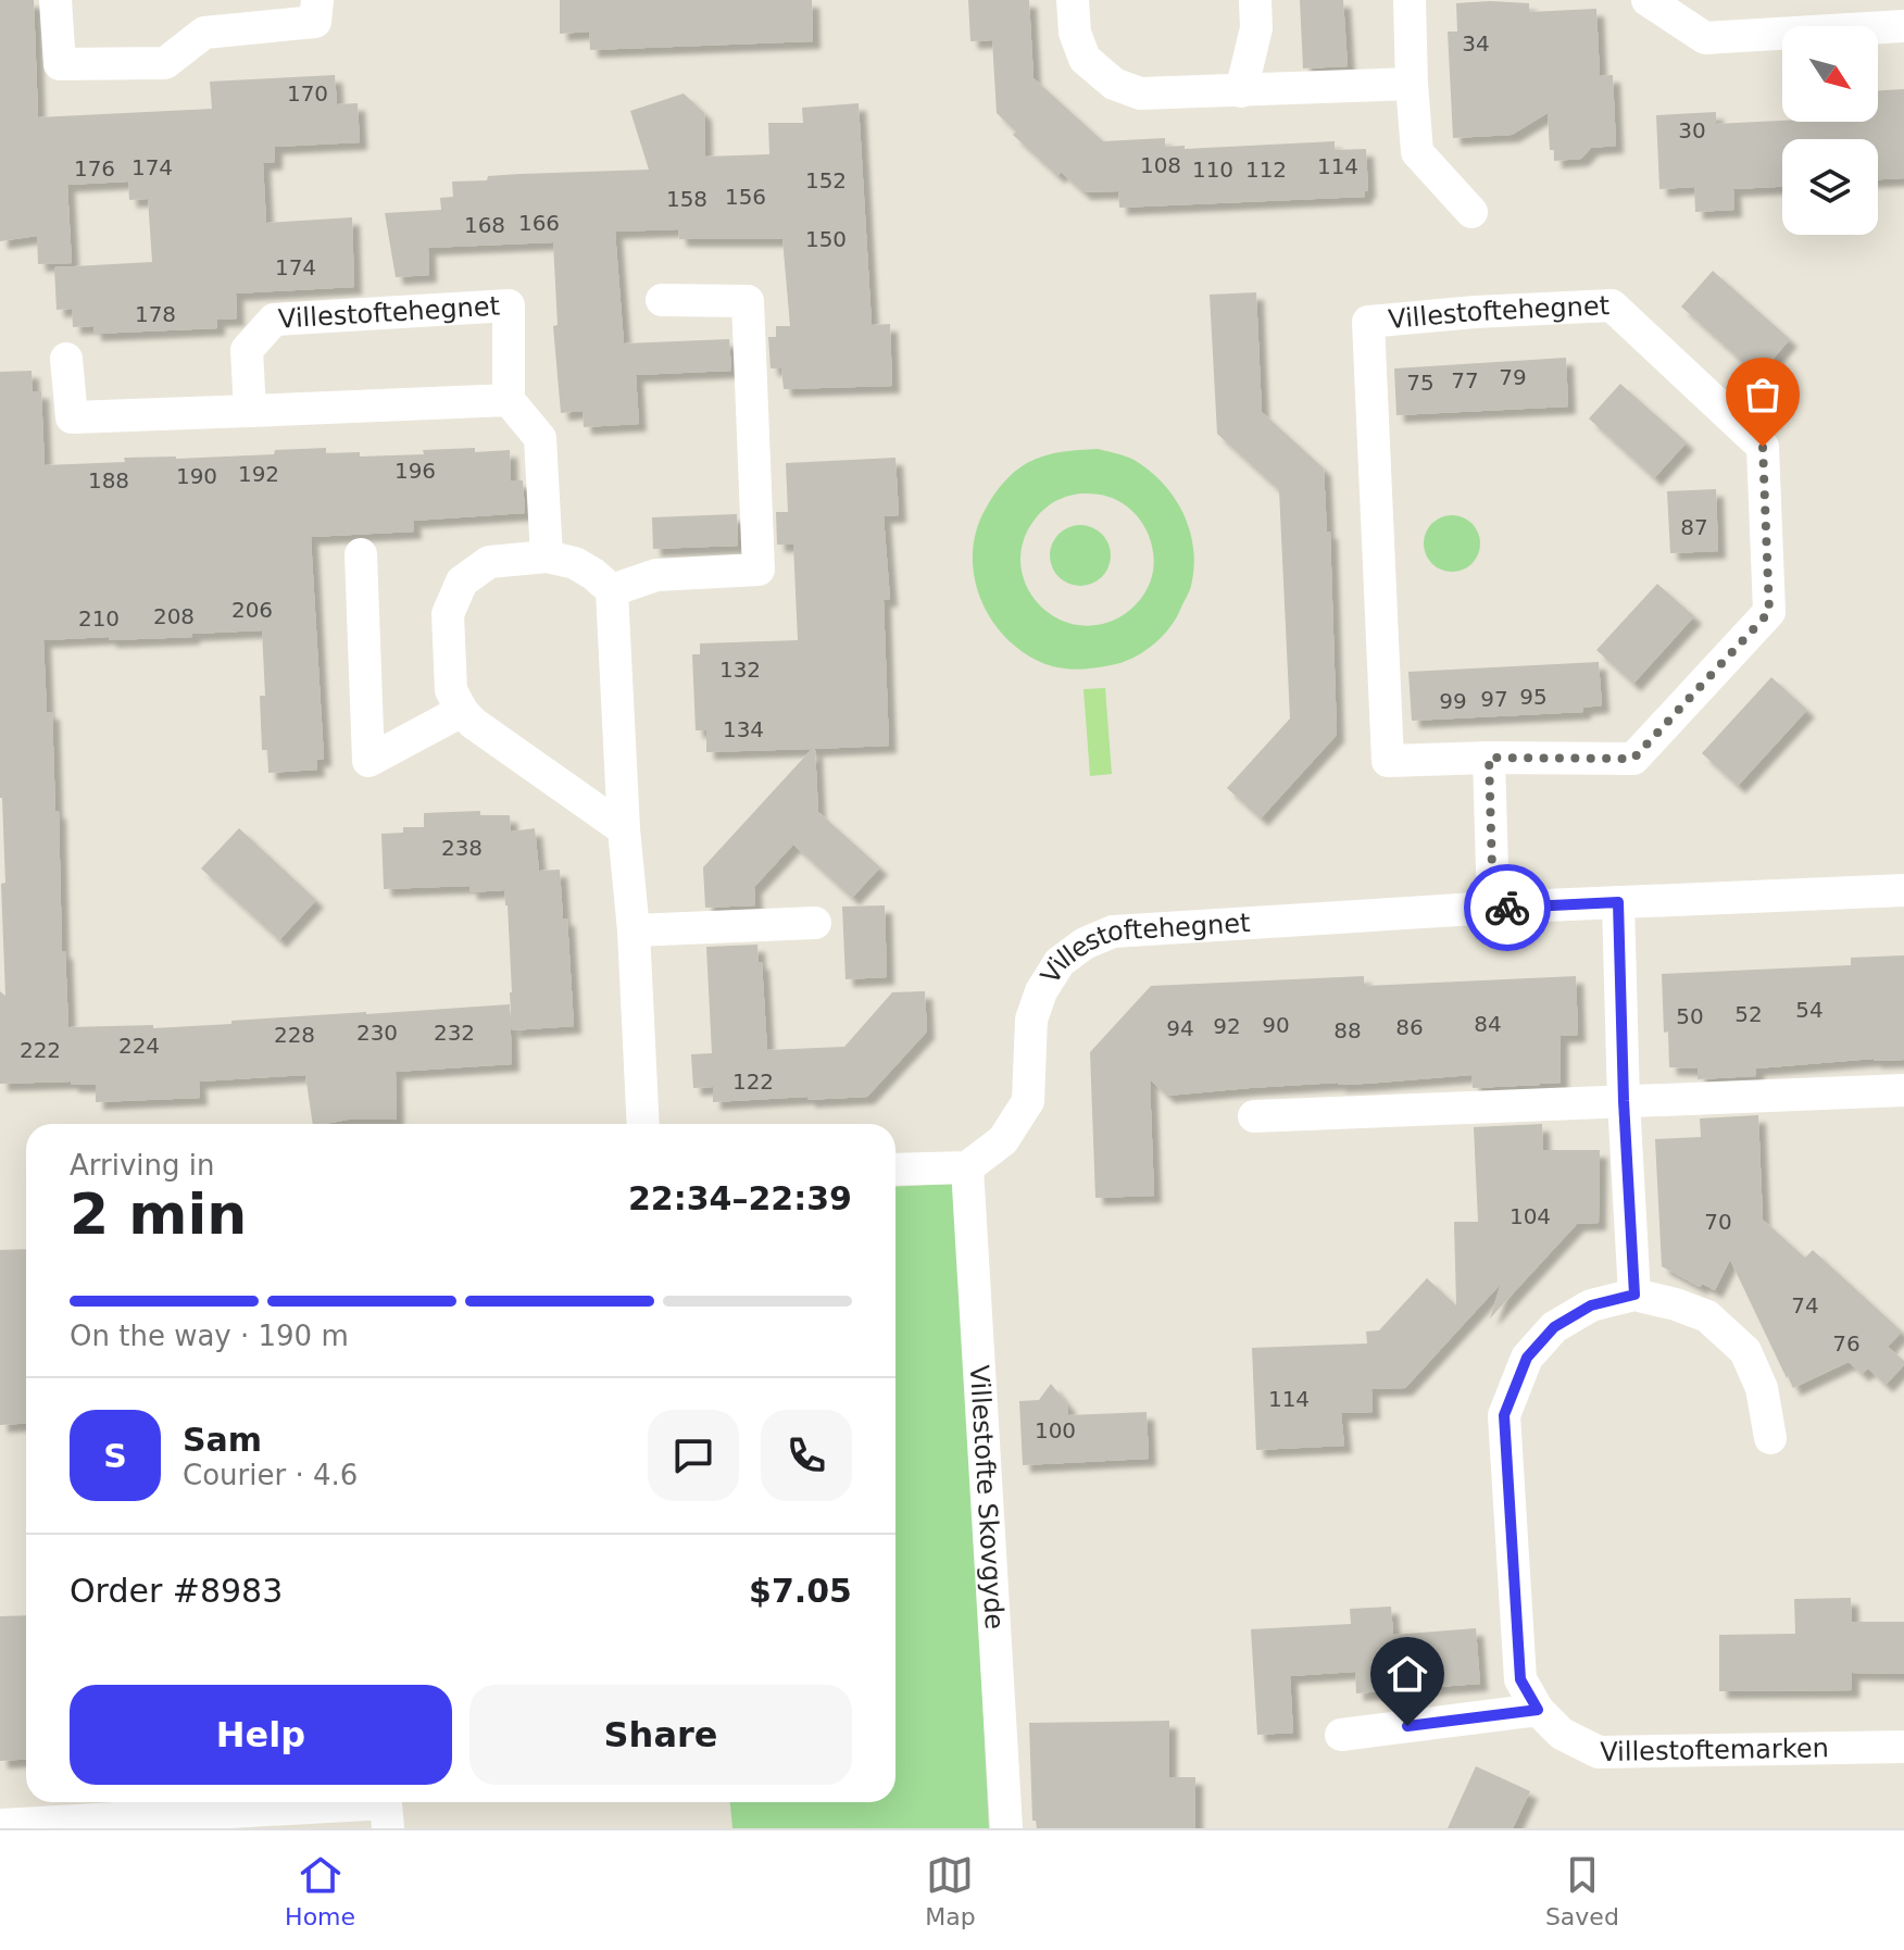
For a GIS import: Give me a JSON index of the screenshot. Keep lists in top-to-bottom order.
{
  "streets": {
    "street": ["Villestoftehegnet", "Villestofte Skovgyde", "Villestoftemarken"]
  },
  "crossings": [
    ["Villestoftehegnet", "Villestofte Skovgyde"]
  ],
  "house_numbers": [
    "34",
    "170",
    "30",
    "108",
    "114",
    "174",
    "176",
    "110",
    "112",
    "152",
    "156",
    "158",
    "166",
    "168",
    "150",
    "174",
    "178",
    "79",
    "77",
    "75",
    "196",
    "192",
    "190",
    "188",
    "87",
    "206",
    "208",
    "210",
    "132",
    "95",
    "97",
    "99",
    "134",
    "238",
    "54",
    "52",
    "50",
    "84",
    "90",
    "92",
    "86",
    "94",
    "88",
    "230",
    "232",
    "228",
    "224",
    "222",
    "122",
    "104",
    "70",
    "74",
    "76",
    "114",
    "100"
  ],
  "north": "bottom right",
  "page": {
    "heading": ["2 min", "Arriving in", "22:34–22:39"],
    "panel": [
      "Sam",
      "Courier · 4.6",
      "Order #8983",
      "$7.05"
    ],
    "bar": "On the way · 190 m",
    "round": "S",
    "buttons": ["Help", "Share"],
    "tabs": ["Home", "Map", "Saved"]
  }
}
